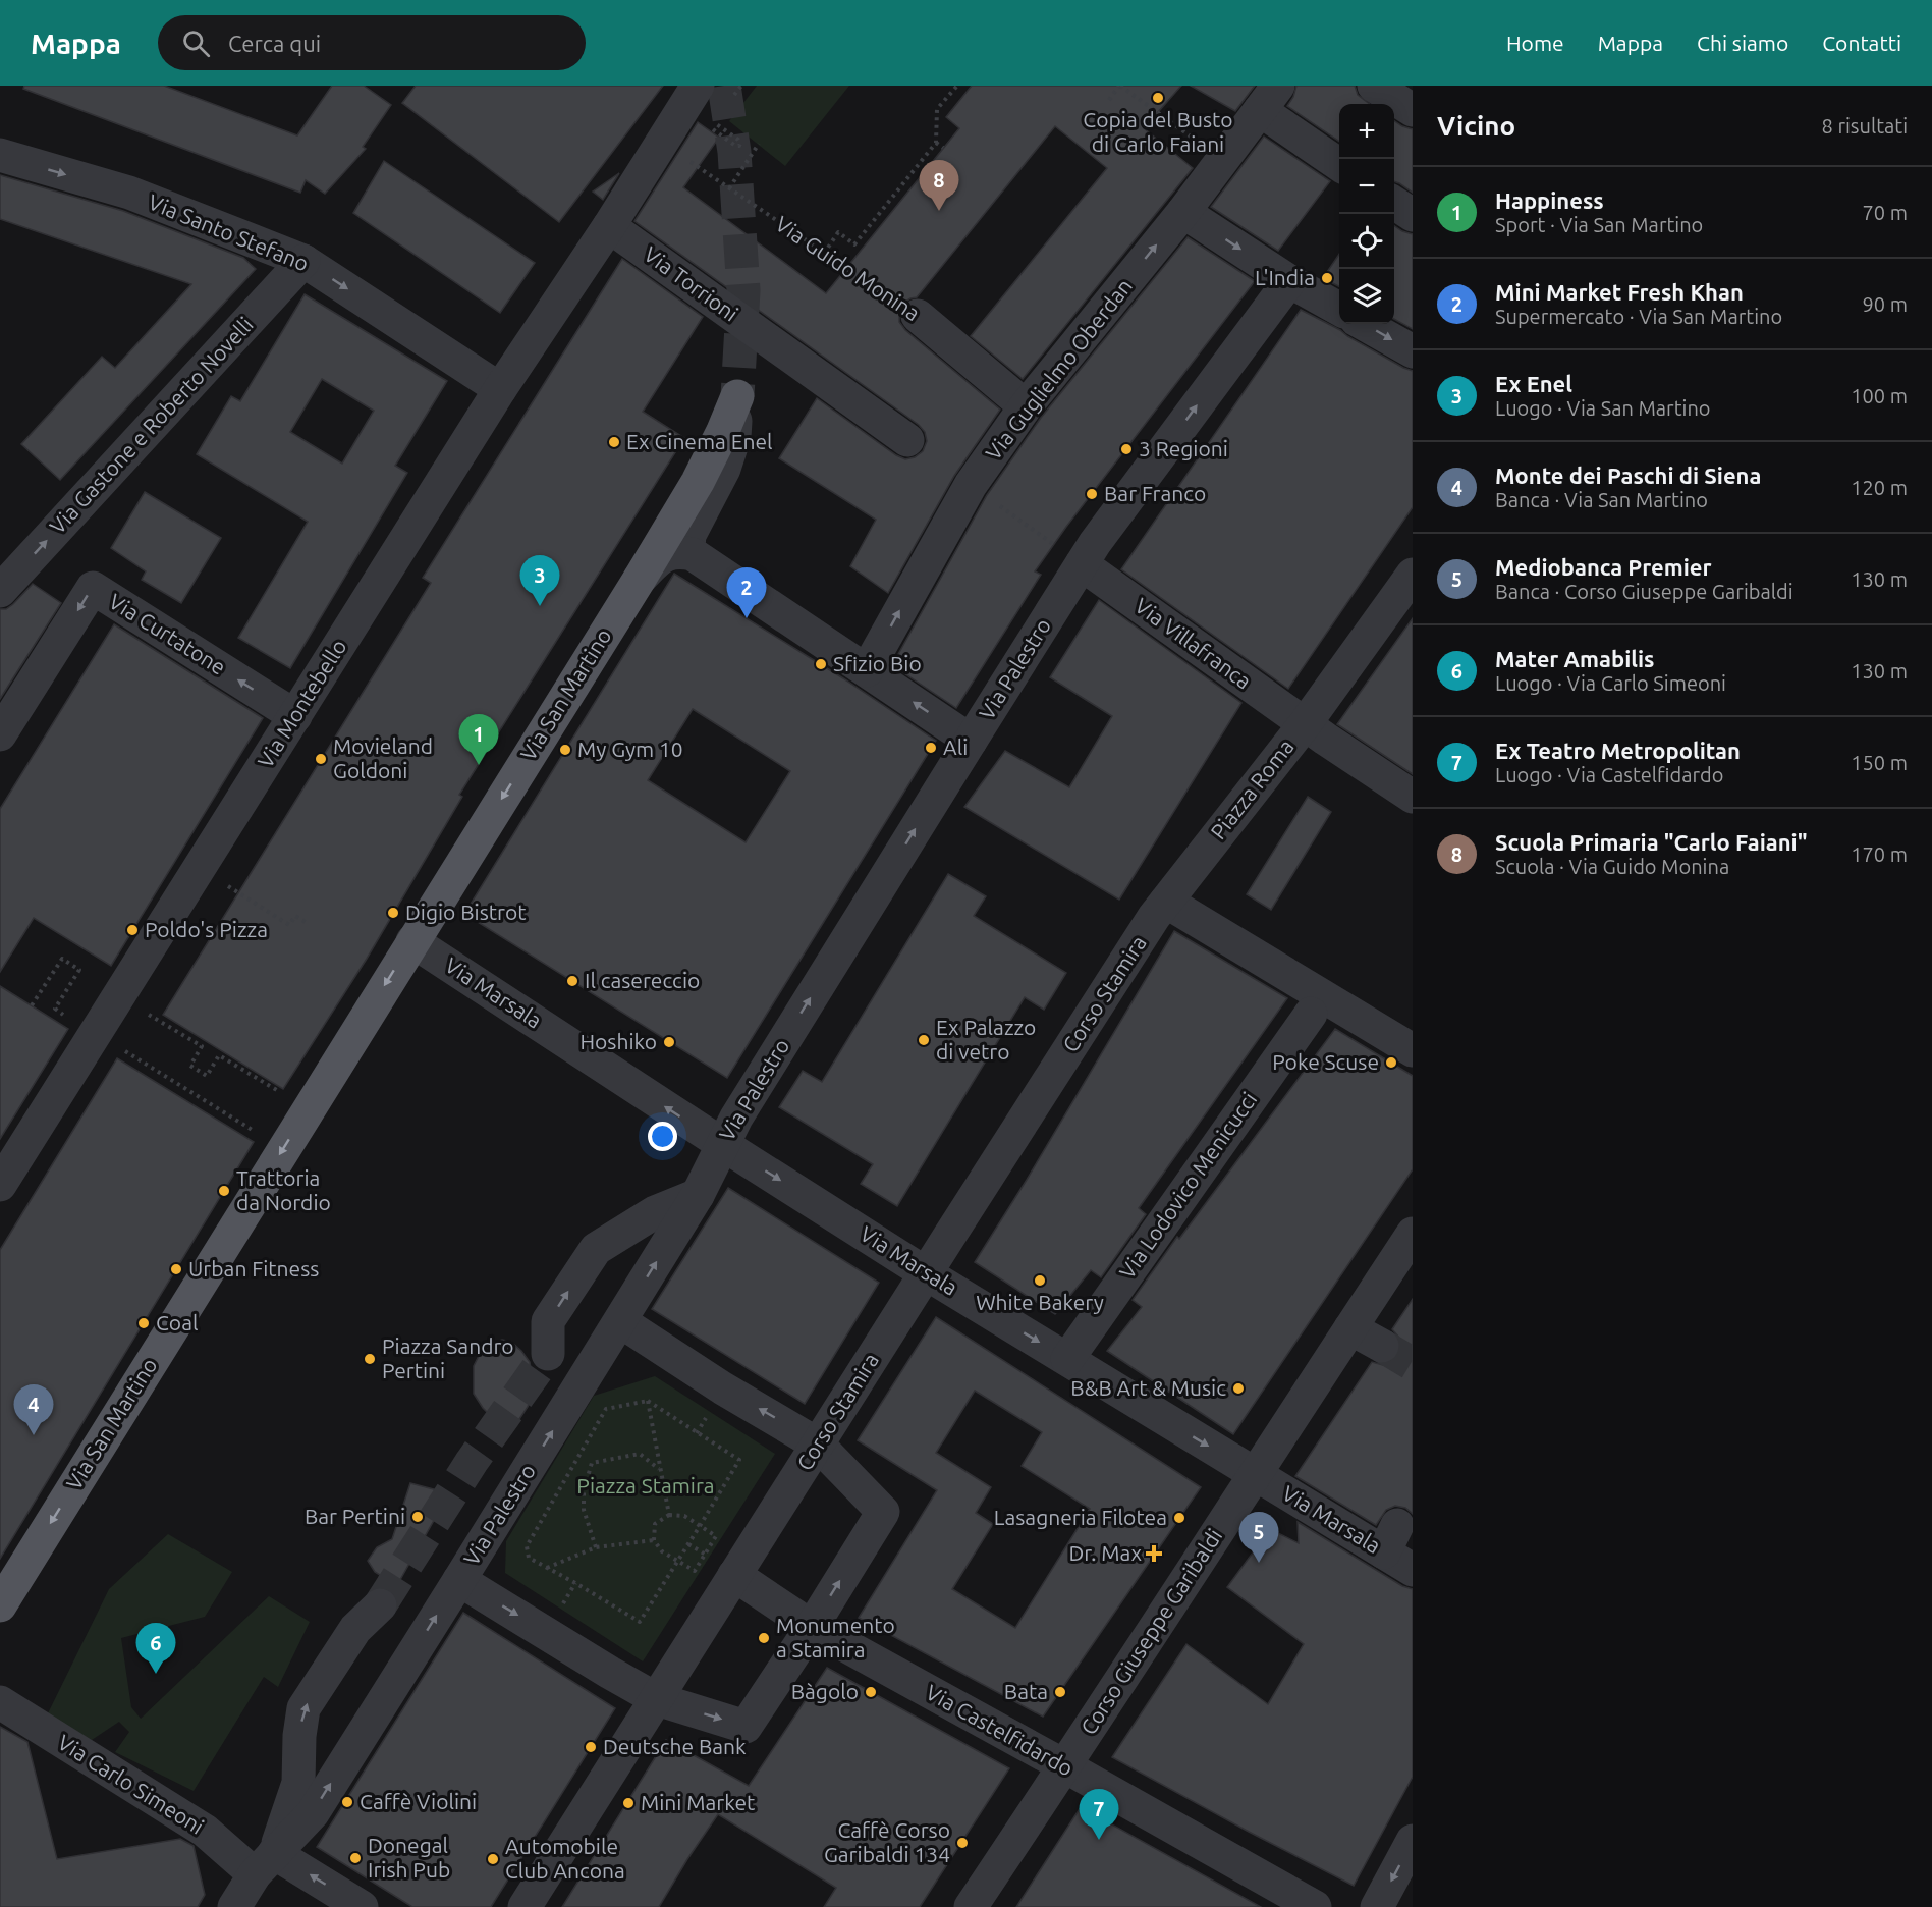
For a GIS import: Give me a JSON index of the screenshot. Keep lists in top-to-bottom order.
{
  "streets": {
    "main road": ["Via San Martino"],
    "street": [
      "Via Santo Stefano",
      "Via Guido Monina",
      "Via Torrioni",
      "Via Guglielmo Oberdan",
      "Via Gastone e Roberto Novelli",
      "Via Curtatone",
      "Via Villafranca",
      "Via Palestro",
      "Via Montebello",
      "Piazza Roma",
      "Via Marsala",
      "Corso Stamira",
      "Via Lodovico Menicucci",
      "Corso Giuseppe Garibaldi",
      "Via Castelfidardo",
      "Via Carlo Simeoni"
    ]
  },
  "crossings": [
    ["Via Santo Stefano", "Via Gastone e Roberto Novelli"],
    ["Via Santo Stefano", "Via Montebello"],
    ["Via Guido Monina", "Via Guglielmo Oberdan"],
    ["Via Torrioni", "Via Montebello"],
    ["Via Curtatone", "Via Montebello"],
    ["Via Villafranca", "Via Palestro"],
    ["Via Villafranca", "Piazza Roma"],
    ["Via Palestro", "Via Marsala"],
    ["Via Palestro", "Via Carlo Simeoni"],
    ["Via San Martino", "Via Marsala"],
    ["Piazza Roma", "Corso Stamira"],
    ["Via Marsala", "Corso Stamira"],
    ["Via Marsala", "Via Lodovico Menicucci"],
    ["Via Marsala", "Corso Giuseppe Garibaldi"],
    ["Corso Giuseppe Garibaldi", "Via Castelfidardo"]
  ],
  "one_way": ["Via Santo Stefano", "Via Gastone e Roberto Novelli", "Via San Martino"],
  "parks": ["Piazza Stamira"],
  "places": {
    "other": [
      "Copia del Busto di Carlo Faiani",
      "L'India",
      "Ex Cinema Enel",
      "3 Regioni",
      "Bar Franco",
      "Sfizio Bio",
      "Ali",
      "My Gym 10",
      "Movieland Goldoni",
      "Digio Bistrot",
      "Poldo's Pizza",
      "Il casereccio",
      "Ex Palazzo di vetro",
      "Hoshiko",
      "Poke Scuse",
      "Trattoria da Nordio",
      "Urban Fitness",
      "White Bakery",
      "Coal",
      "Piazza Sandro Pertini",
      "B&B Art & Music",
      "Bar Pertini",
      "Lasagneria Filotea",
      "Monumento a Stamira",
      "Bàgolo",
      "Bata",
      "Deutsche Bank",
      "Caffè Violini",
      "Mini Market",
      "Caffè Corso Garibaldi 134",
      "Donegal Irish Pub",
      "Automobile Club Ancona"
    ],
    "health": ["Dr. Max"]
  },
  "page": {
    "header": "Mappa",
    "search": "Cerca qui",
    "nav": [
      "Home",
      "Mappa",
      "Chi siamo",
      "Contatti"
    ],
    "heading": ["Vicino", "8 risultati"],
    "map_buttons": ["+", "−"],
    "pins": [
      "8",
      "3",
      "2",
      "1",
      "4",
      "5",
      "6",
      "7"
    ],
    "list": [
      {
        "mark": "1",
        "name": "Happiness",
        "note": "Sport · Via San Martino",
        "value": "70 m"
      },
      {
        "mark": "2",
        "name": "Mini Market Fresh Khan",
        "note": "Supermercato · Via San Martino",
        "value": "90 m"
      },
      {
        "mark": "3",
        "name": "Ex Enel",
        "note": "Luogo · Via San Martino",
        "value": "100 m"
      },
      {
        "mark": "4",
        "name": "Monte dei Paschi di Siena",
        "note": "Banca · Via San Martino",
        "value": "120 m"
      },
      {
        "mark": "5",
        "name": "Mediobanca Premier",
        "note": "Banca · Corso Giuseppe Garibaldi",
        "value": "130 m"
      },
      {
        "mark": "6",
        "name": "Mater Amabilis",
        "note": "Luogo · Via Carlo Simeoni",
        "value": "130 m"
      },
      {
        "mark": "7",
        "name": "Ex Teatro Metropolitan",
        "note": "Luogo · Via Castelfidardo",
        "value": "150 m"
      },
      {
        "mark": "8",
        "name": "Scuola Primaria \"Carlo Faiani\"",
        "note": "Scuola · Via Guido Monina",
        "value": "170 m"
      }
    ]
  }
}
